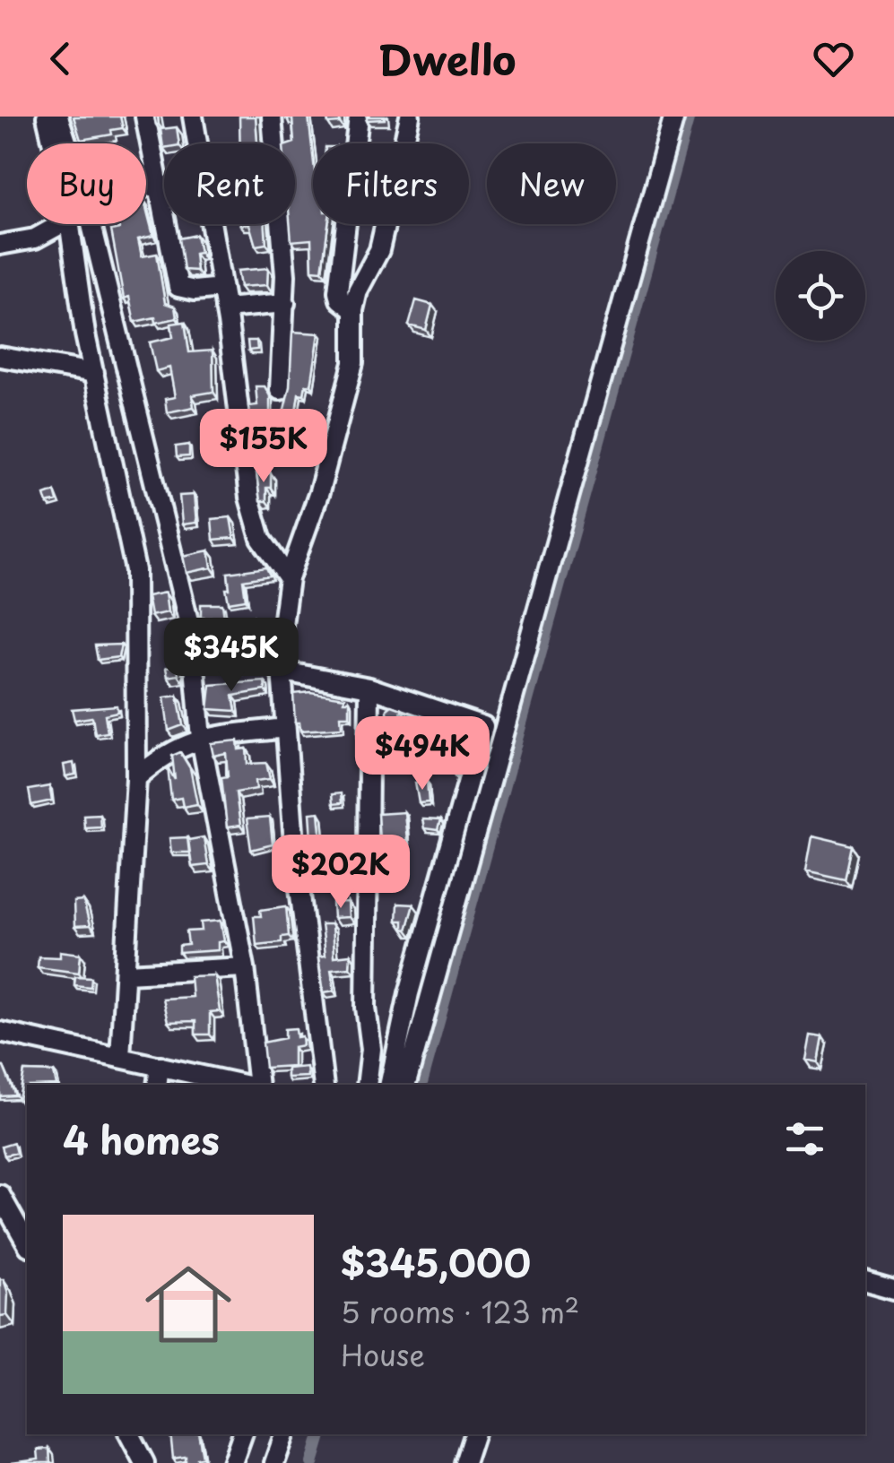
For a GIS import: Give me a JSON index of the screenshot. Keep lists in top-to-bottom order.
{
  "page": {
    "header": "Dwello",
    "chip": [
      "Buy",
      "Rent",
      "Filters",
      "New"
    ],
    "price": [
      "$155K",
      "$345K",
      "$494K",
      "$202K"
    ],
    "heading": "4 homes",
    "list": [
      {
        "name": "$345,000",
        "note": "5 rooms · 123 m² · House"
      }
    ]
  }
}
